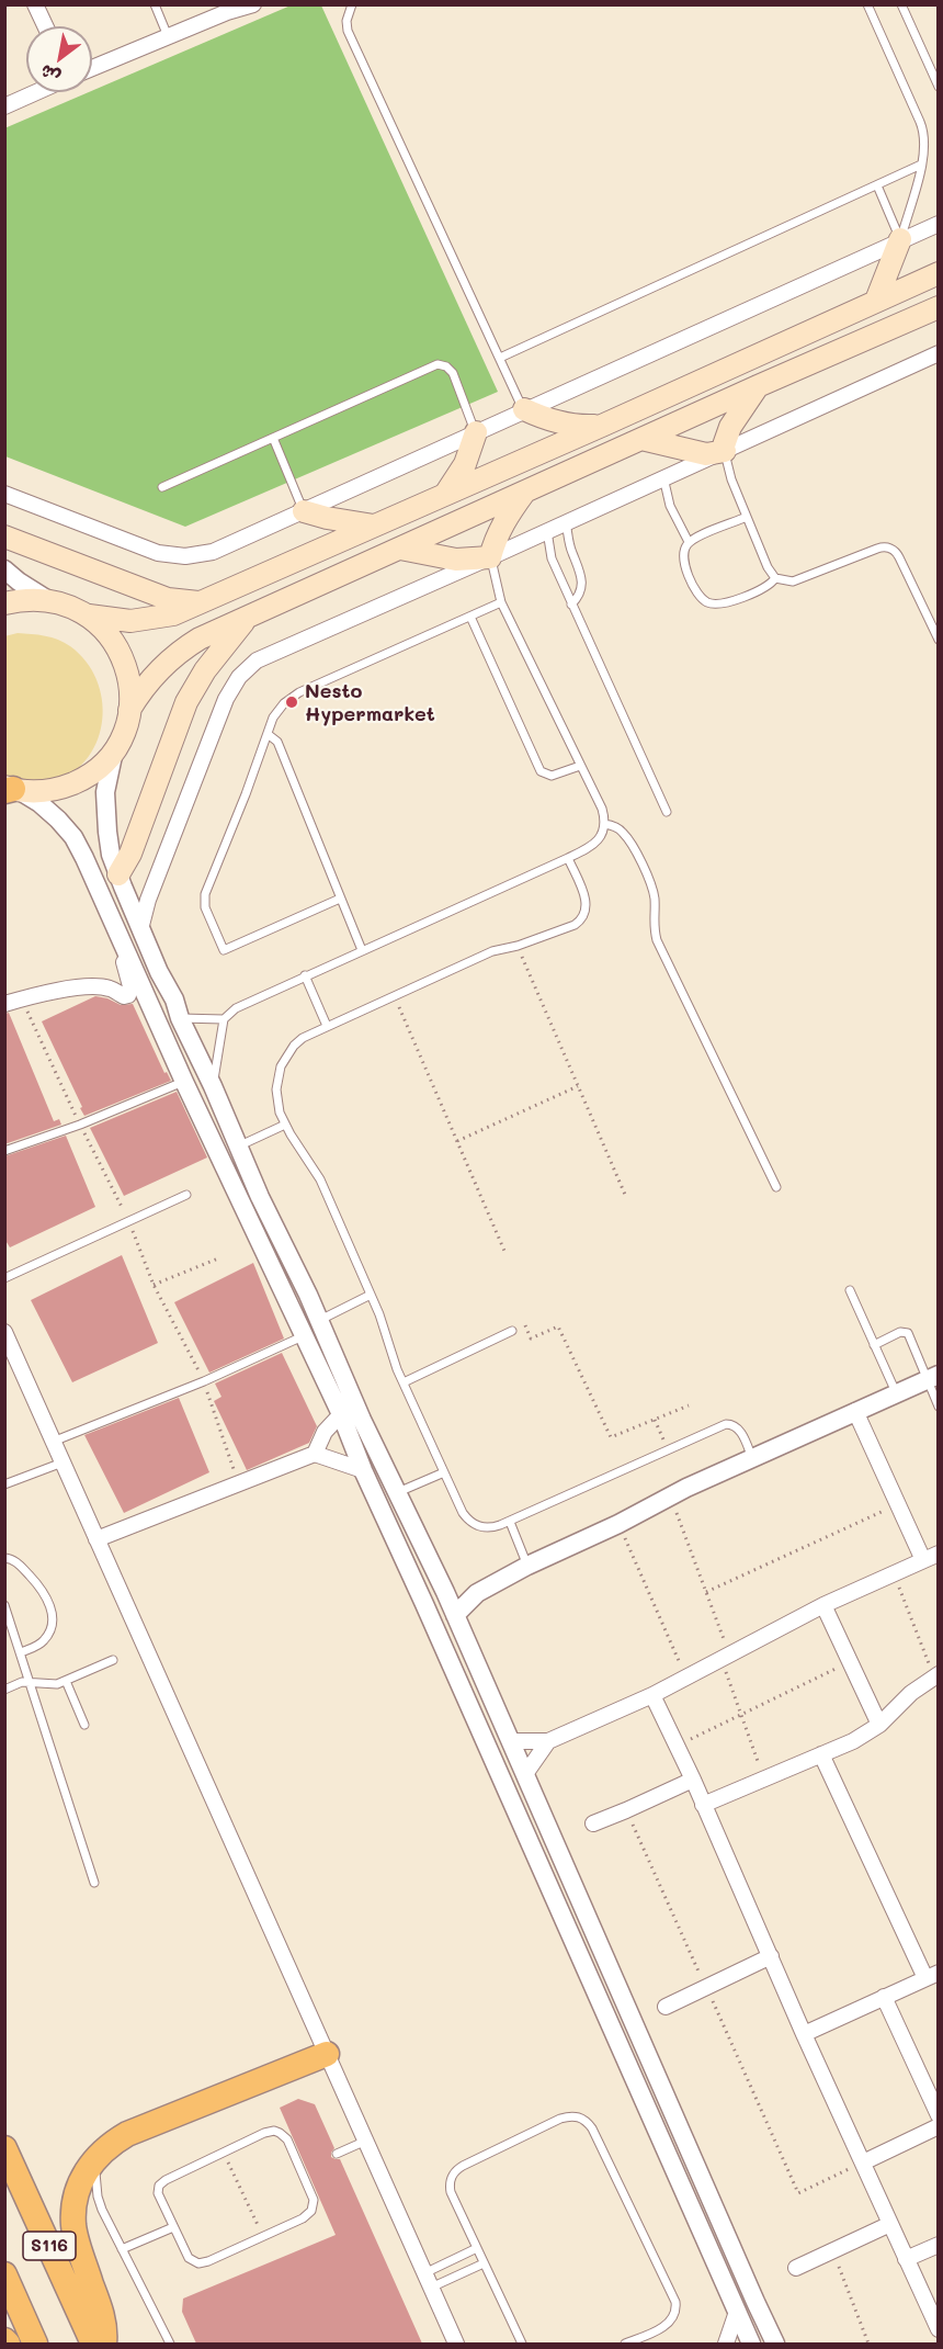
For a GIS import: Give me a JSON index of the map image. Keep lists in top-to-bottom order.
{
  "streets": {
    "highway": ["S116"]
  },
  "places": ["Nesto Hypermarket"],
  "north": "bottom left"
}
